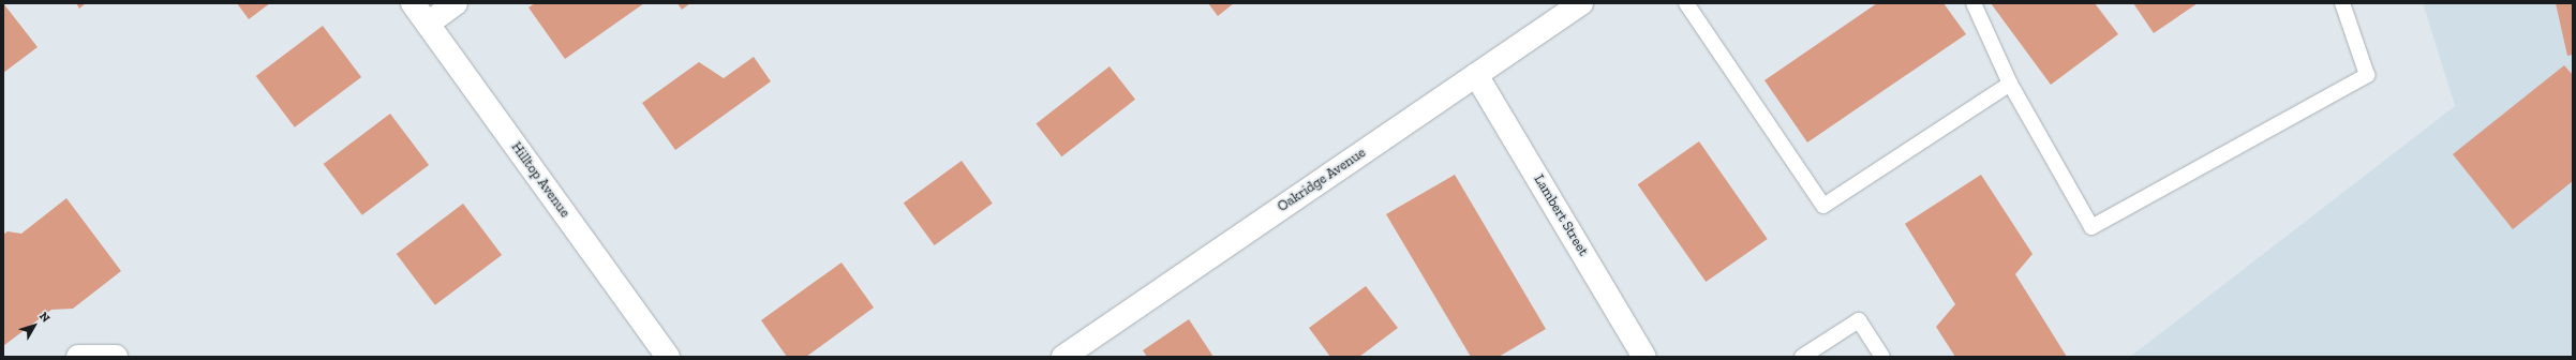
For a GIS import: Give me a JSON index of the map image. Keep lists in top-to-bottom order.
{
  "streets": {
    "street": ["Hilltop Avenue", "Oakridge Avenue", "Lambert Street"]
  },
  "crossings": [
    ["Oakridge Avenue", "Lambert Street"]
  ],
  "north": "top right"
}
